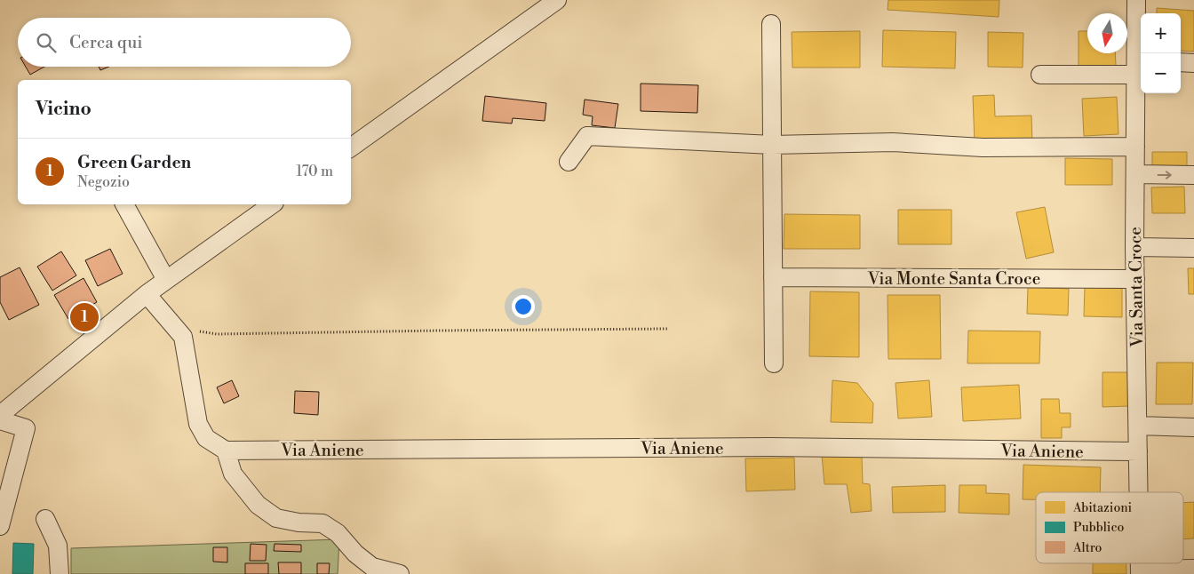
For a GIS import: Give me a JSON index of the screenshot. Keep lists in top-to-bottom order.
{
  "streets": {
    "street": ["Via Monte Santa Croce", "Via Santa Croce", "Via Aniene"]
  },
  "crossings": [
    ["Via Monte Santa Croce", "Via Santa Croce"],
    ["Via Santa Croce", "Via Aniene"]
  ],
  "legend": ["Abitazioni", "Pubblico", "Altro"],
  "north": "bottom",
  "page": {
    "map_buttons": ["+", "−"],
    "search": "Cerca qui",
    "heading": "Vicino",
    "list": [
      {
        "mark": "1",
        "name": "Green Garden",
        "note": "Negozio",
        "value": "170 m"
      }
    ],
    "pins": "1"
  }
}
